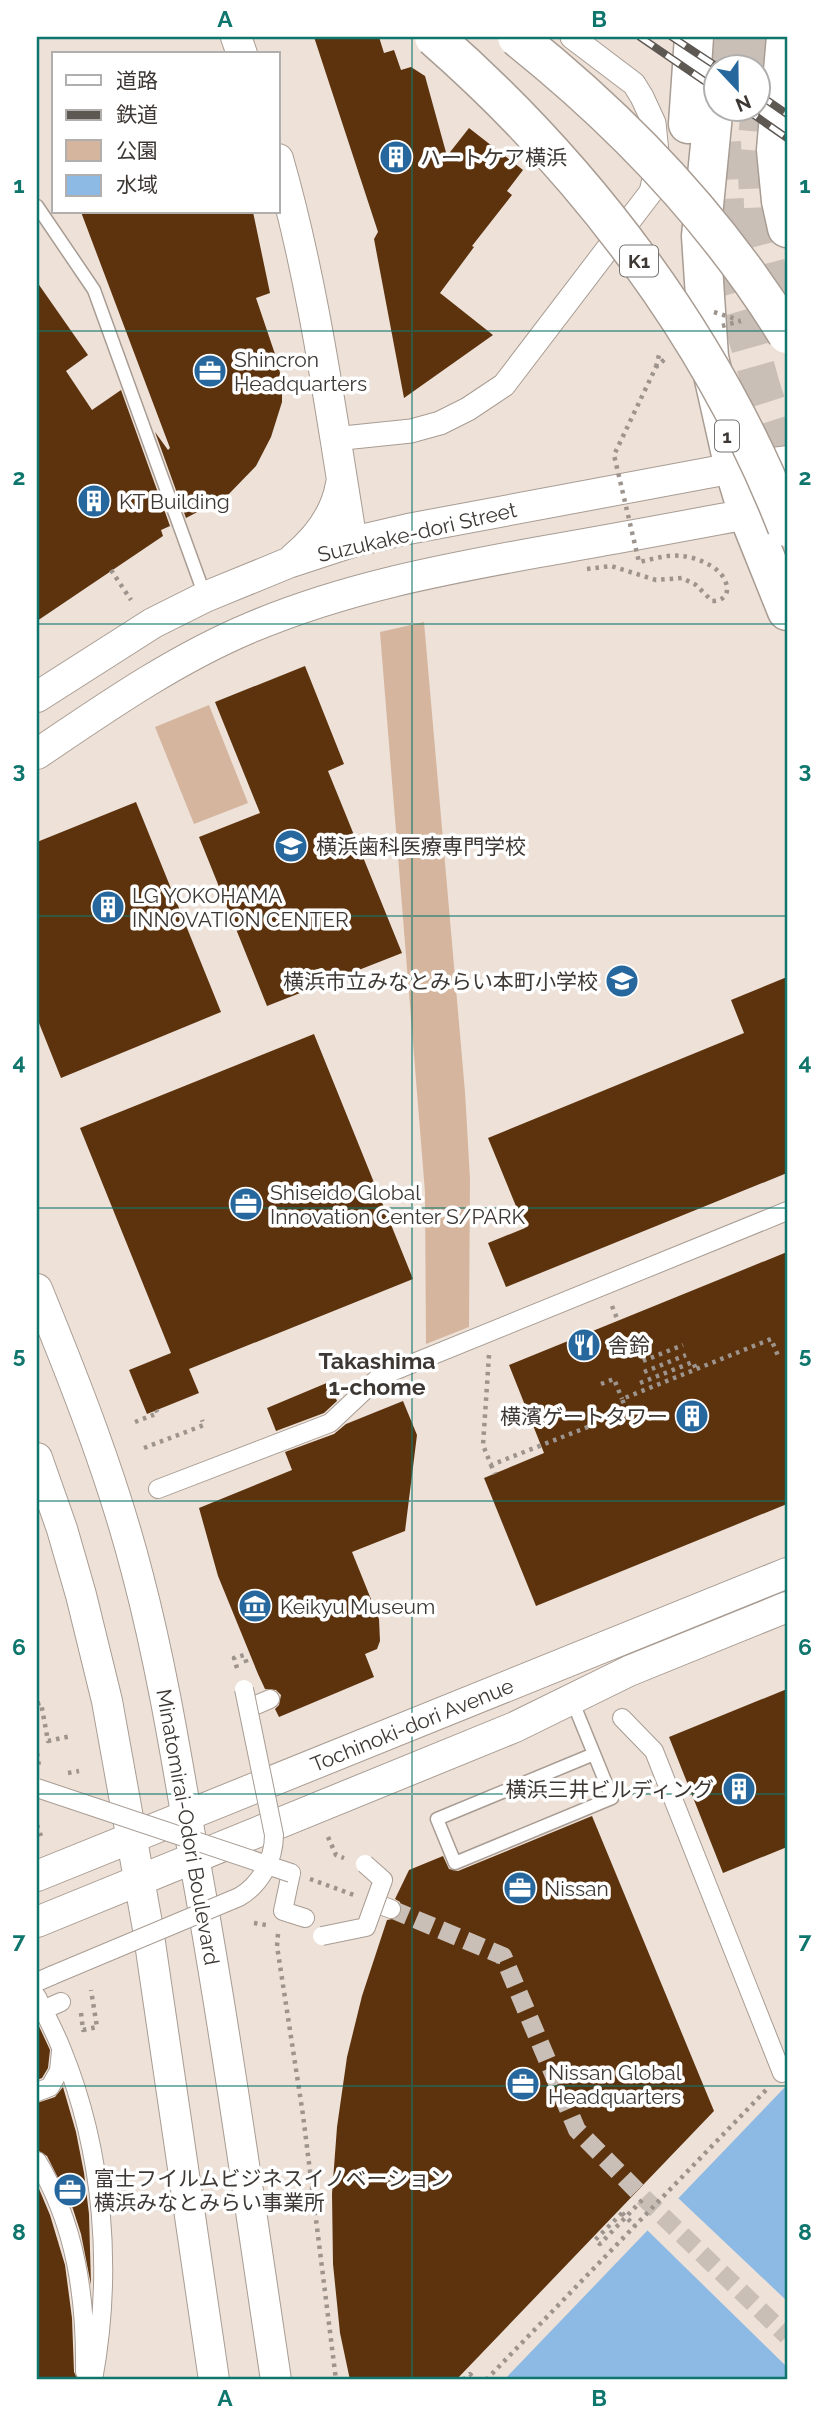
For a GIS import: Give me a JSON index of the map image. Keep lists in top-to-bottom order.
{
  "streets": {
    "highway": ["K1", "1"],
    "street": ["Suzukake-dori Street", "Tochinoki-dori Avenue", "Minatomirai-Odori Boulevard"]
  },
  "crossings": [
    ["1", "Suzukake-dori Street"],
    ["Tochinoki-dori Avenue", "Minatomirai-Odori Boulevard"]
  ],
  "districts": ["Takashima 1-chome"],
  "places": {
    "building": [
      "ハートケア横浜",
      "KT Building",
      "LG YOKOHAMA INNOVATION CENTER",
      "横濱ゲートタワー",
      "横浜三井ビルディング"
    ],
    "office": [
      "Shincron Headquarters",
      "Shiseido Global Innovation Center S/PARK",
      "Nissan",
      "Nissan Global Headquarters",
      "富士フイルムビジネスイノベーション 横浜みなとみらい事業所"
    ],
    "school or university": ["横浜歯科医療専門学校", "横浜市立みなとみらい本町小学校"],
    "restaurant": ["舎鈴"],
    "museum": ["Keikyu Museum"]
  },
  "legend": [
    "道路",
    "鉄道",
    "公園",
    "水域"
  ],
  "north": "bottom",
  "grid": {
    "columns": ["A", "B"],
    "rows": [
      "1",
      "2",
      "3",
      "4",
      "5",
      "6",
      "7",
      "8"
    ]
  }
}
